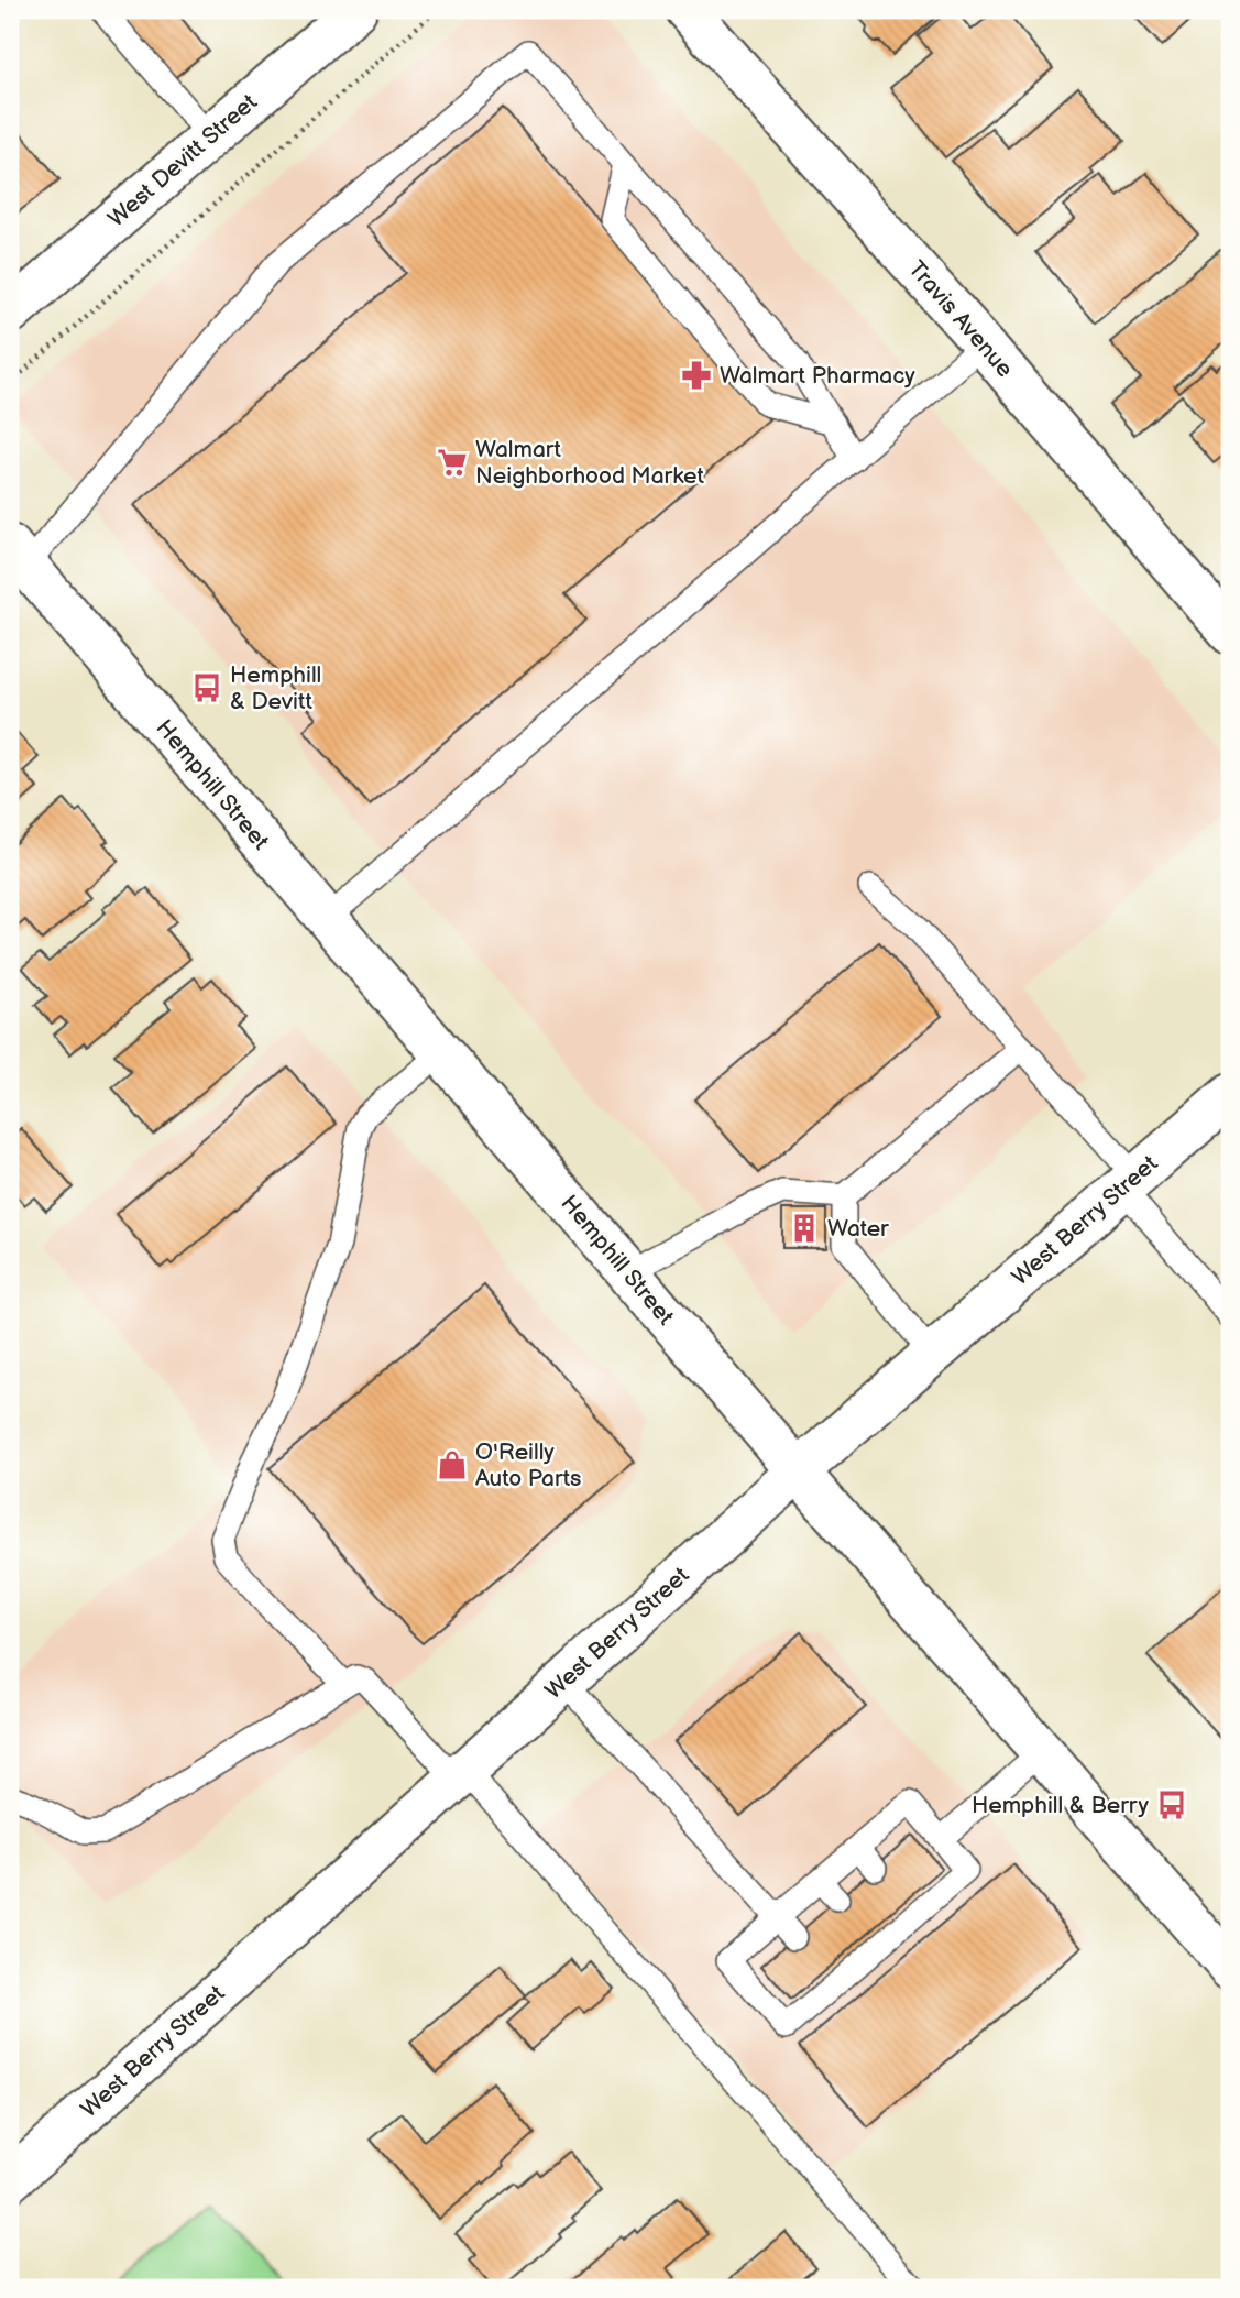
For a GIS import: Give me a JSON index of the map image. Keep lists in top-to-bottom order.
{
  "streets": {
    "main road": [
      "West Devitt Street",
      "Travis Avenue",
      "Hemphill Street",
      "West Berry Street"
    ]
  },
  "crossings": [
    ["Hemphill Street", "West Berry Street"]
  ],
  "places": {
    "pharmacy": ["Walmart Pharmacy"],
    "supermarket": ["Walmart Neighborhood Market"],
    "bus stop": ["Hemphill & Devitt", "Hemphill & Berry"],
    "building": ["Water"],
    "shop": ["O'Reilly Auto Parts"]
  }
}
